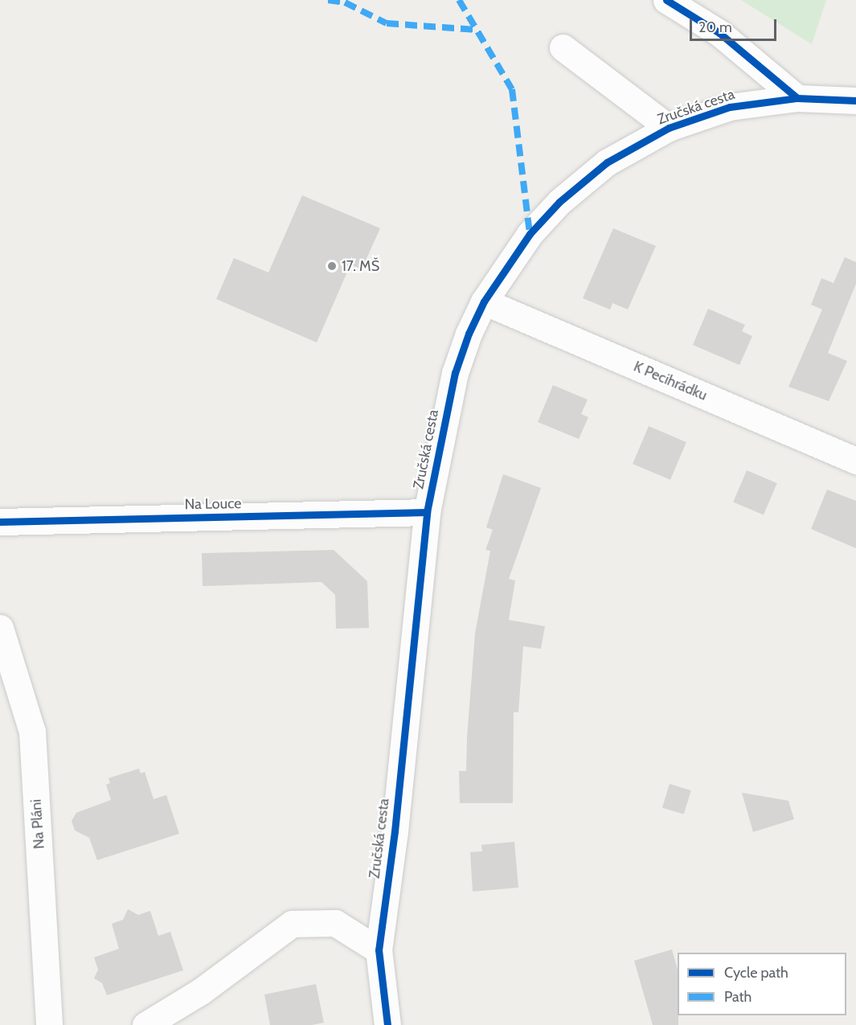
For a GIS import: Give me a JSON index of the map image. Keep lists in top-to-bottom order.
{
  "streets": {
    "street": [
      "Zručská cesta",
      "K Pecihrádku",
      "Na Louce",
      "Na Pláni"
    ]
  },
  "crossings": [
    ["Zručská cesta", "K Pecihrádku"],
    ["Zručská cesta", "Na Louce"]
  ],
  "places": ["17. MŠ"],
  "legend": ["Cycle path", "Path"],
  "scale_bar": "20 m"
}
